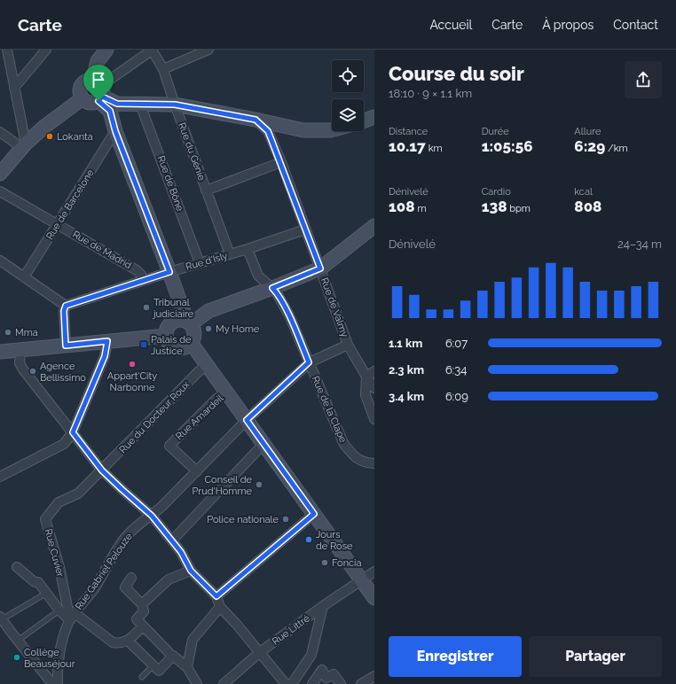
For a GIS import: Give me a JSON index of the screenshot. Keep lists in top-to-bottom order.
{
  "streets": {
    "street": [
      "Rue du Génie",
      "Rue de Bône",
      "Rue de Barcelone",
      "Rue de Madrid",
      "Rue d'Isly",
      "Rue de Valmy",
      "Rue de la Clape",
      "Rue du Docteur Roux",
      "Rue Amardeil",
      "Rue Cuvier",
      "Rue Gabriel Pelouze",
      "Rue Littré"
    ]
  },
  "crossings": [
    ["Rue du Génie", "Rue d'Isly"],
    ["Rue de Bône", "Rue d'Isly"],
    ["Rue de Barcelone", "Rue de Madrid"],
    ["Rue de Madrid", "Rue d'Isly"],
    ["Rue d'Isly", "Rue de Valmy"],
    ["Rue d'Isly", "Rue de la Clape"],
    ["Rue de Valmy", "Rue Gabriel Pelouze"],
    ["Rue de la Clape", "Rue Gabriel Pelouze"],
    ["Rue du Docteur Roux", "Rue Cuvier"],
    ["Rue Amardeil", "Rue Gabriel Pelouze"],
    ["Rue Cuvier", "Rue Gabriel Pelouze"]
  ],
  "places": {
    "other": [
      "Lokanta",
      "Tribunal judiciaire",
      "My Home",
      "Mma",
      "Appart'City Narbonne",
      "Agence Bellissimo",
      "Conseil de Prud'Homme",
      "Police nationale",
      "Jours de Rose",
      "Foncia",
      "Collège Beauséjour"
    ],
    "transit": ["Palais de Justice"]
  },
  "page": {
    "header": "Carte",
    "nav": [
      "Accueil",
      "Carte",
      "À propos",
      "Contact"
    ],
    "heading": ["Course du soir", "18:10 · 9 × 1.1 km"],
    "stats": [
      ["Distance", "10.17 km"],
      ["Durée", "1:05:56"],
      ["Allure", "6:29 /km"],
      ["Dénivelé", "108 m"],
      ["Cardio", "138 bpm"],
      ["kcal", "808"]
    ],
    "chart": ["Dénivelé", "24–34 m"],
    "list": [
      {
        "name": "1.1 km",
        "note": "6:07"
      },
      {
        "name": "2.3 km",
        "note": "6:34"
      },
      {
        "name": "3.4 km",
        "note": "6:09"
      }
    ],
    "buttons": ["Enregistrer", "Partager"]
  }
}
